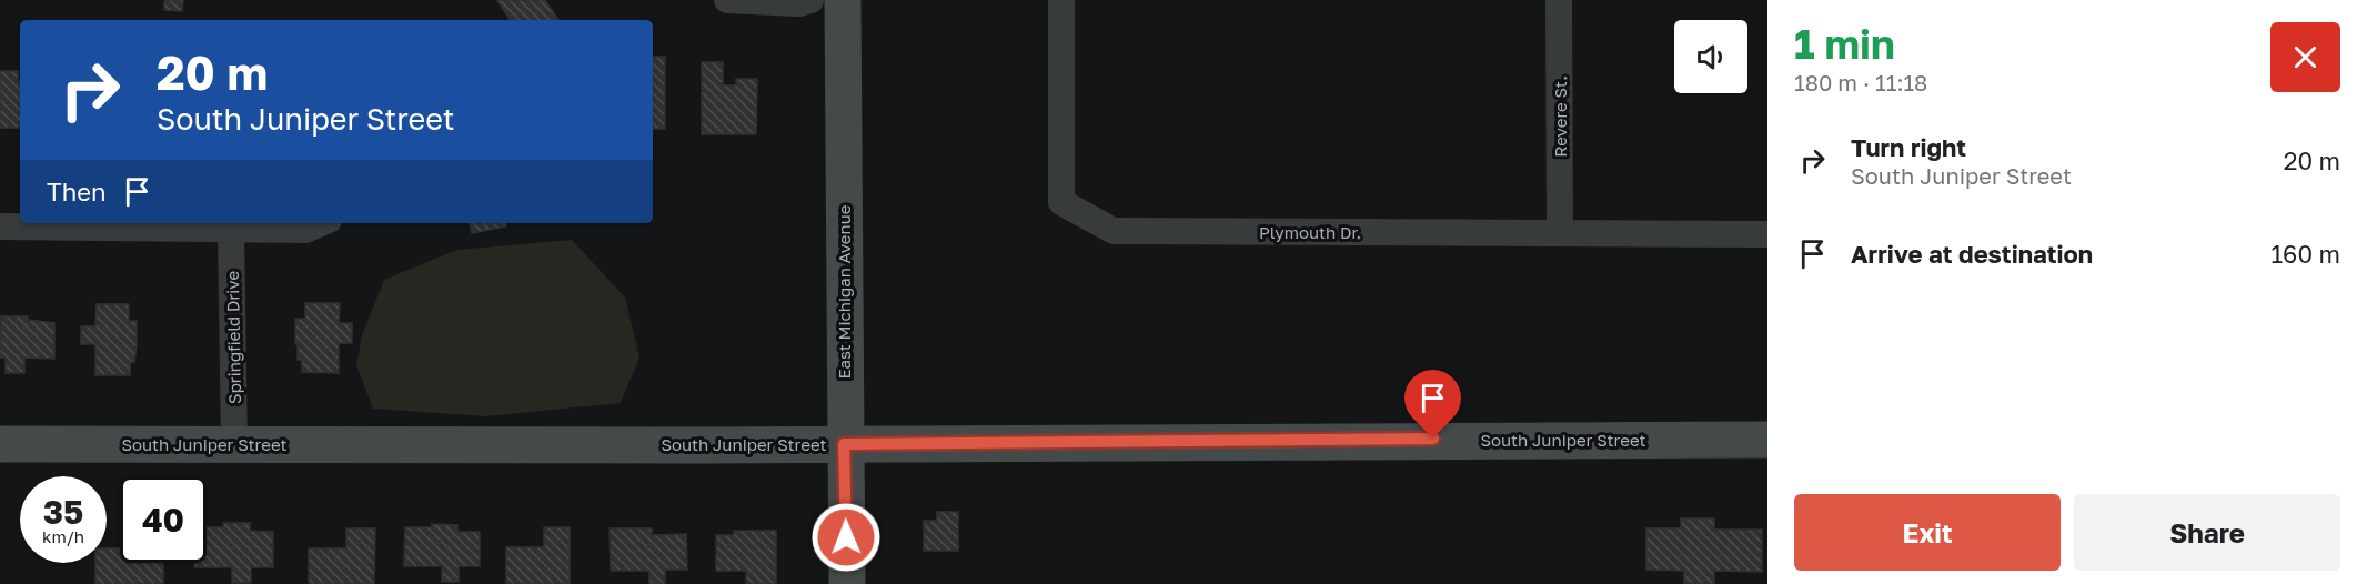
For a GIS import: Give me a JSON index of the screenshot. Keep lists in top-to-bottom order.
{
  "streets": {
    "street": [
      "Revere St.",
      "Plymouth Dr.",
      "East Michigan Avenue",
      "Springfield Drive",
      "South Juniper Street"
    ]
  },
  "crossings": [
    ["Revere St.", "Plymouth Dr."],
    ["East Michigan Avenue", "South Juniper Street"],
    ["Springfield Drive", "South Juniper Street"]
  ],
  "page": {
    "heading": ["1 min", "180 m · 11:18"],
    "turn": ["20 m", "South Juniper Street"],
    "list": [
      {
        "name": "Turn right",
        "note": "South Juniper Street",
        "value": "20 m"
      },
      {
        "name": "Arrive at destination",
        "value": "160 m"
      }
    ],
    "then": "Then",
    "speed": "35 km/h",
    "limit": "40",
    "buttons": ["Exit", "Share"]
  }
}
